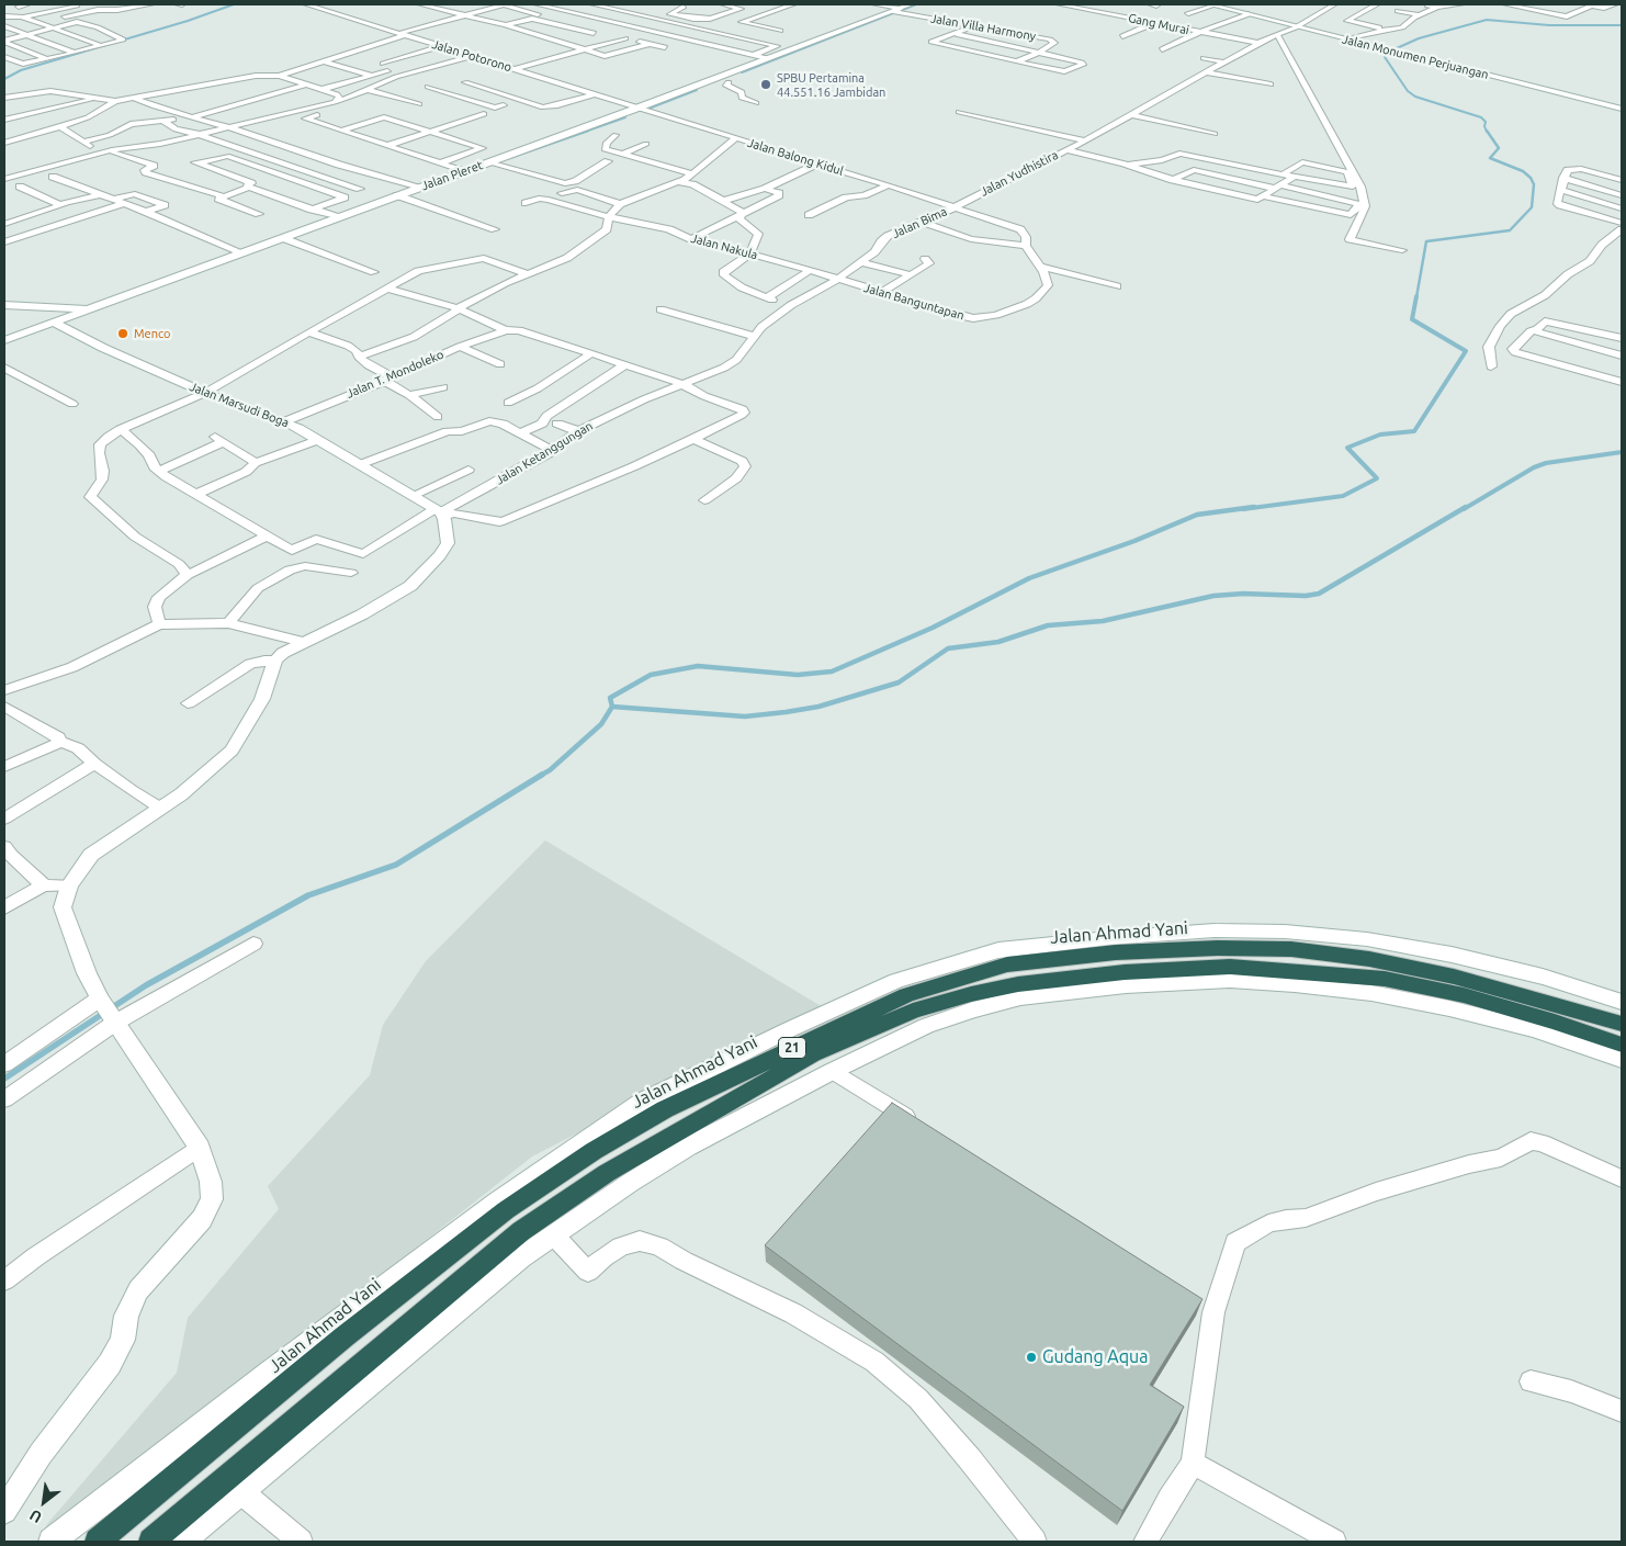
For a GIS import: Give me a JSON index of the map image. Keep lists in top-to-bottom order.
{
  "streets": {
    "highway": ["Jalan Ahmad Yani", "21"],
    "street": [
      "Gang Murai",
      "Jalan Villa Harmony",
      "Jalan Potorono",
      "Jalan Monumen Perjuangan",
      "Jalan Balong Kidul",
      "Jalan Yudhistira",
      "Jalan Pleret",
      "Jalan Bima",
      "Jalan Nakula",
      "Jalan Banguntapan",
      "Jalan T. Mondoleko",
      "Jalan Marsudi Boga",
      "Jalan Ketanggungan"
    ]
  },
  "crossings": [
    ["Gang Murai", "Jalan Yudhistira"],
    ["Jalan Villa Harmony", "Jalan Pleret"],
    ["Jalan Potorono", "Jalan Balong Kidul"],
    ["Jalan Potorono", "Jalan Pleret"],
    ["Jalan Monumen Perjuangan", "Jalan Yudhistira"],
    ["Jalan Balong Kidul", "Jalan Yudhistira"],
    ["Jalan Balong Kidul", "Jalan Pleret"],
    ["Jalan Balong Kidul", "Jalan Bima"],
    ["Jalan Balong Kidul", "Jalan Banguntapan"],
    ["Jalan Yudhistira", "Jalan Bima"],
    ["Jalan Yudhistira", "Jalan Banguntapan"],
    ["Jalan Pleret", "Jalan Marsudi Boga"],
    ["Jalan Bima", "Jalan Nakula"],
    ["Jalan Bima", "Jalan Banguntapan"],
    ["Jalan Nakula", "Jalan Banguntapan"],
    ["Jalan T. Mondoleko", "Jalan Marsudi Boga"],
    ["Jalan Marsudi Boga", "Jalan Ketanggungan"]
  ],
  "places": ["SPBU Pertamina 44.551.16 Jambidan", "Menco", "Gudang Aqua"],
  "north": "bottom left"
}
